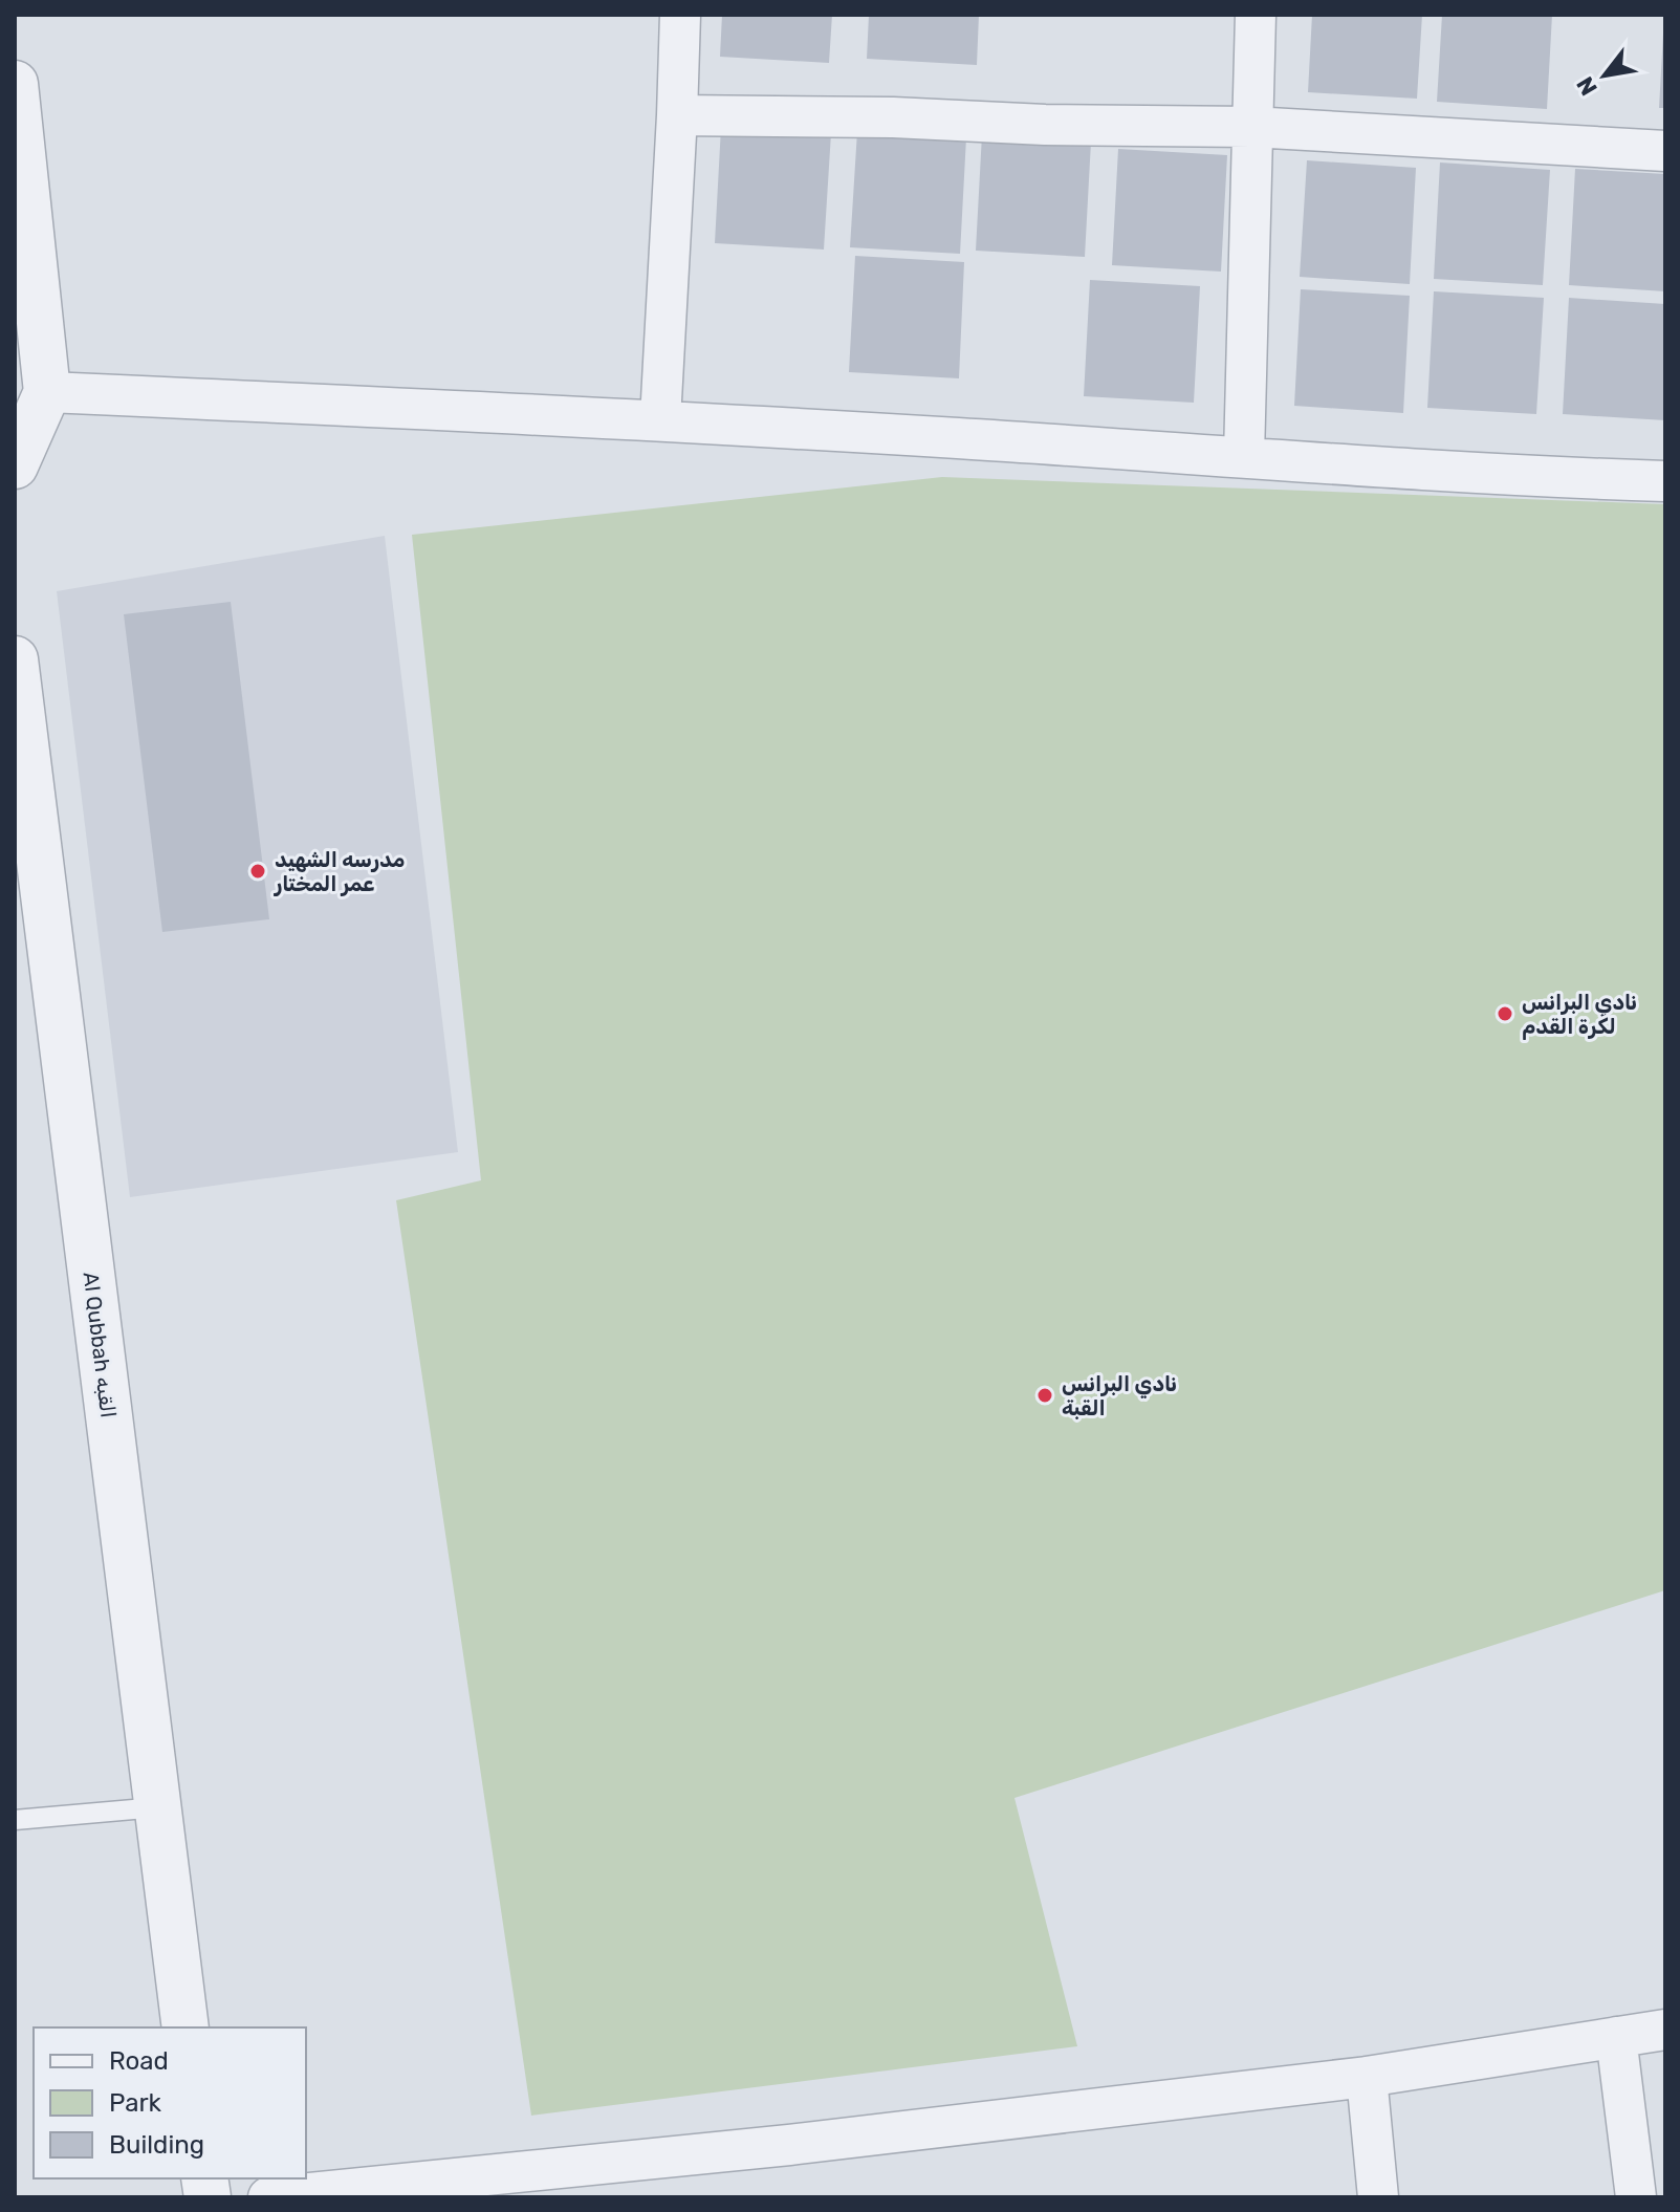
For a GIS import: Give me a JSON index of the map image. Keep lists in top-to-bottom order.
{
  "streets": {
    "street": ["Al Qubbah القبه"]
  },
  "places": ["مدرسه الشهيد عمر المختار", "نادي البرانس لكرة القدم", "نادي البرانس القبة"],
  "legend": ["Road", "Park", "Building"],
  "north": "bottom left"
}
